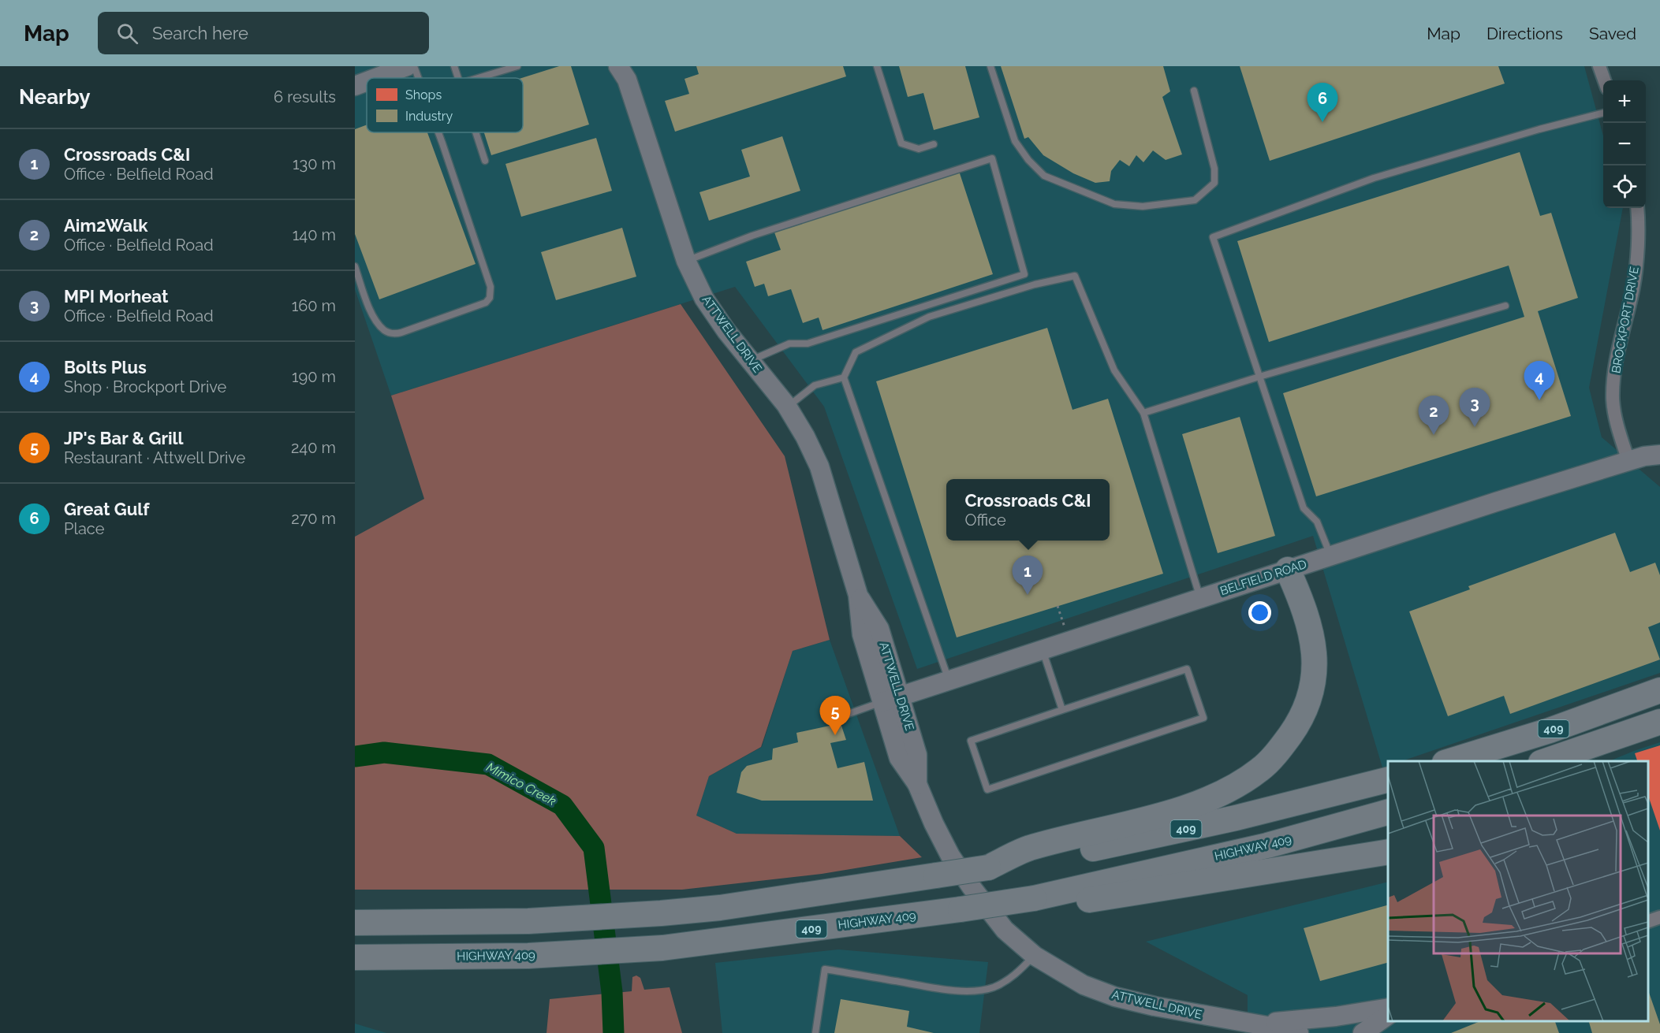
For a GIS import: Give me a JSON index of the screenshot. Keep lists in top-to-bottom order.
{
  "streets": {
    "highway": ["409", "HIGHWAY 409"],
    "main road": ["ATTWELL DRIVE", "BELFIELD ROAD"],
    "street": ["BROCKPORT DRIVE"]
  },
  "crossings": [
    ["BROCKPORT DRIVE", "BELFIELD ROAD"],
    ["ATTWELL DRIVE", "BELFIELD ROAD"]
  ],
  "water": ["Mimico Creek"],
  "legend": ["Shops", "Industry"],
  "page": {
    "header": "Map",
    "search": "Search here",
    "nav": ["Map", "Directions", "Saved"],
    "heading": ["Nearby", "6 results"],
    "map_buttons": ["+", "−"],
    "pins": [
      "6",
      "4",
      "3",
      "2",
      "1",
      "5"
    ],
    "list": [
      {
        "mark": "1",
        "name": "Crossroads C&I",
        "note": "Office · Belfield Road",
        "value": "130 m"
      },
      {
        "mark": "2",
        "name": "Aim2Walk",
        "note": "Office · Belfield Road",
        "value": "140 m"
      },
      {
        "mark": "3",
        "name": "MPI Morheat",
        "note": "Office · Belfield Road",
        "value": "160 m"
      },
      {
        "mark": "4",
        "name": "Bolts Plus",
        "note": "Shop · Brockport Drive",
        "value": "190 m"
      },
      {
        "mark": "5",
        "name": "JP's Bar & Grill",
        "note": "Restaurant · Attwell Drive",
        "value": "240 m"
      },
      {
        "mark": "6",
        "name": "Great Gulf",
        "note": "Place",
        "value": "270 m"
      }
    ],
    "popup": ["Crossroads C&I", "Office"]
  }
}
